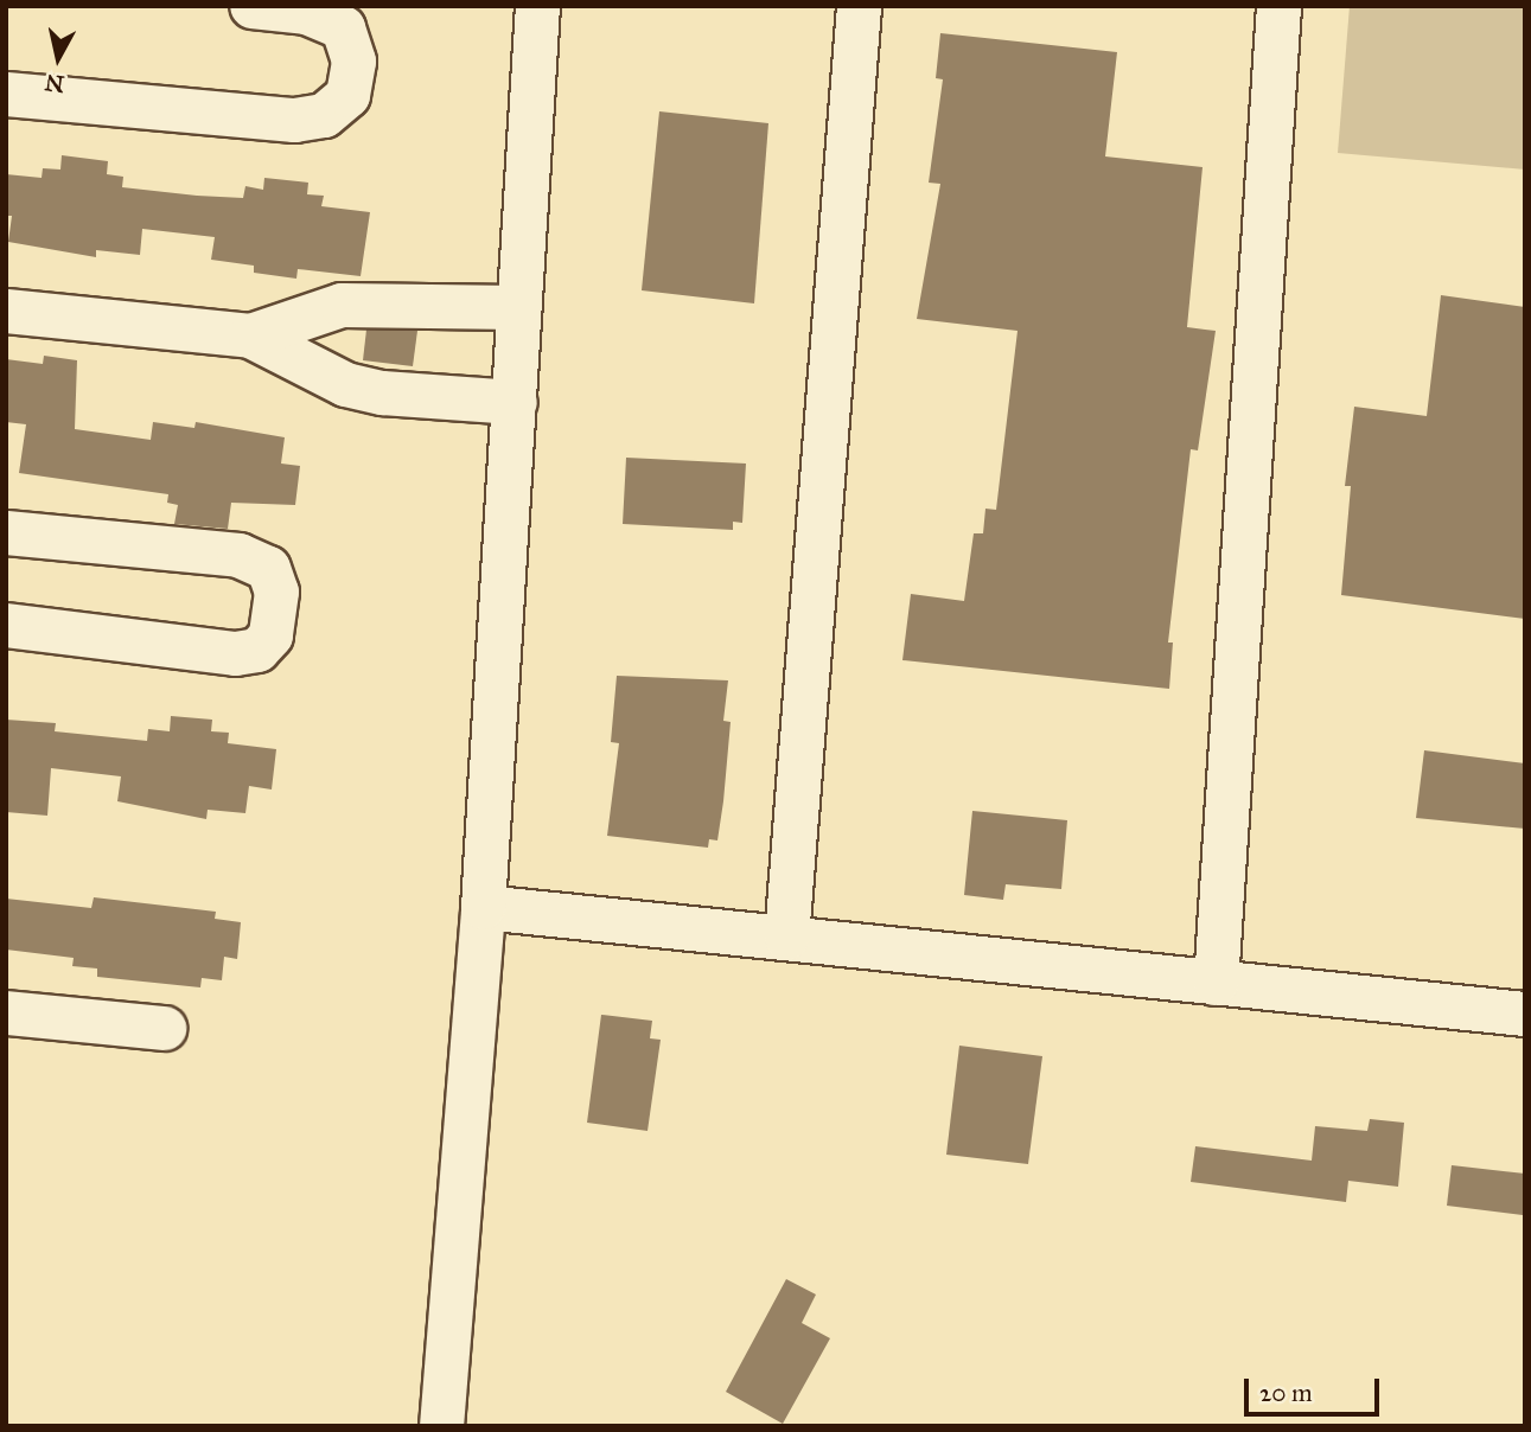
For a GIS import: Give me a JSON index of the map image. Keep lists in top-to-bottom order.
{
  "scale_bar": "20 m",
  "north": "bottom"
}
